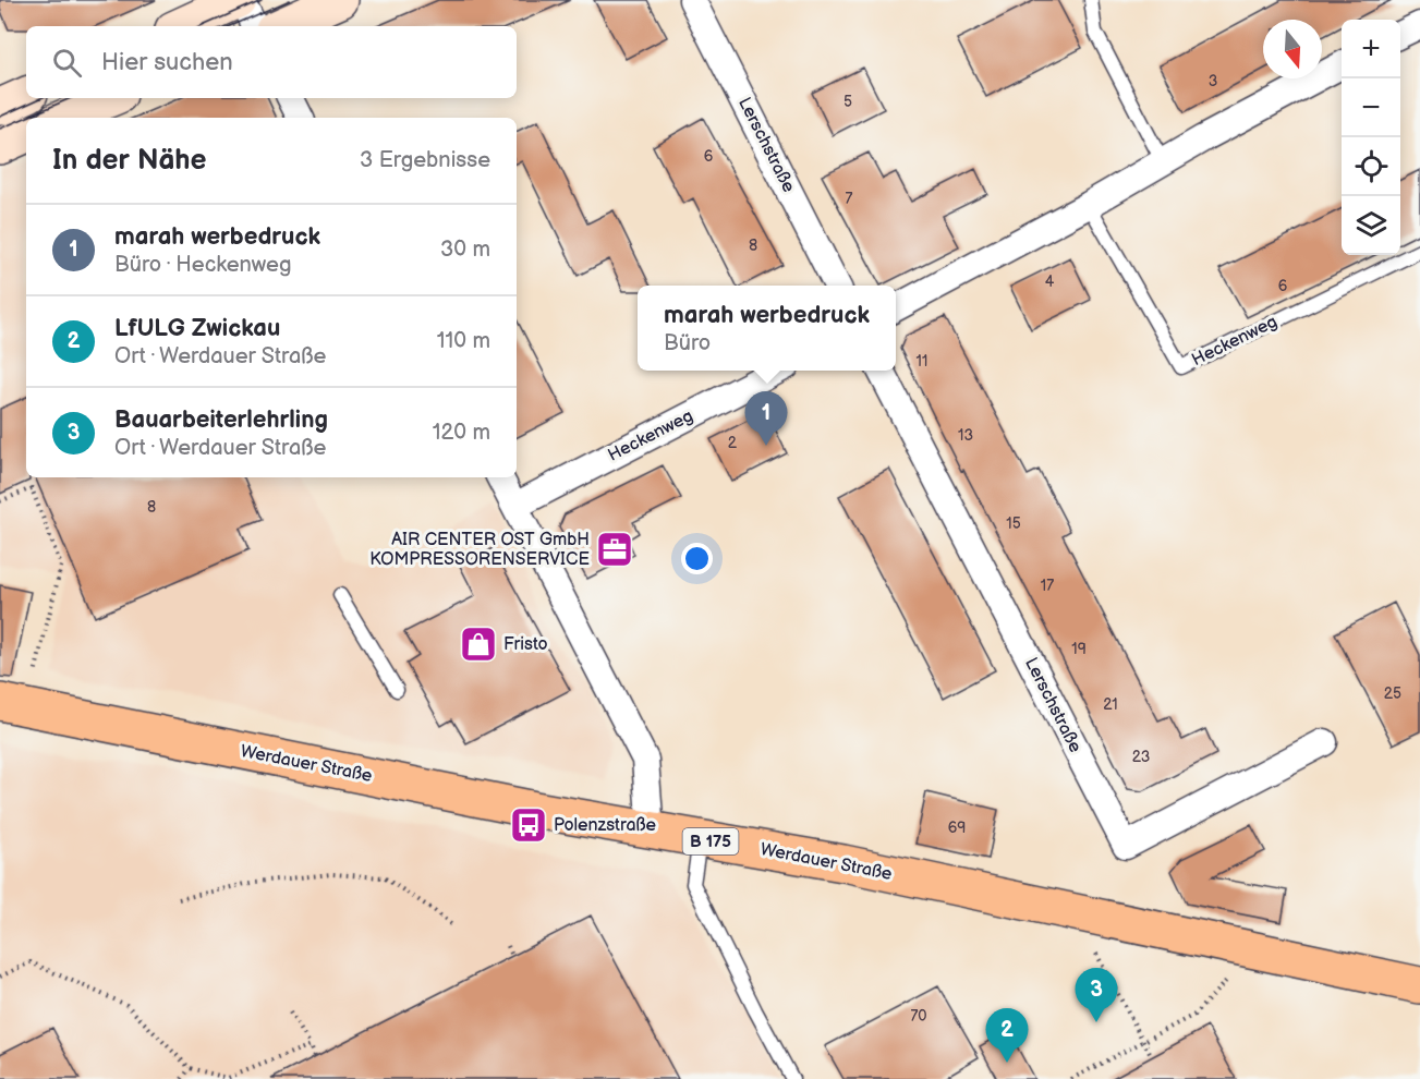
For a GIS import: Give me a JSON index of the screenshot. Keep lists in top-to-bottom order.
{
  "streets": {
    "main road": ["Werdauer Straße", "B 175"],
    "street": ["Lerschstraße", "Heckenweg"]
  },
  "places": {
    "office": ["AIR CENTER OST GmbH KOMPRESSORENSERVICE"],
    "shop": ["Fristo"],
    "bus stop": ["Polenzstraße"]
  },
  "house_numbers": [
    "3",
    "5",
    "6",
    "7",
    "8",
    "4",
    "6",
    "11",
    "13",
    "2",
    "8",
    "15",
    "17",
    "19",
    "25",
    "21",
    "23",
    "69",
    "70"
  ],
  "north": "bottom",
  "page": {
    "map_buttons": ["+", "−"],
    "search": "Hier suchen",
    "heading": ["In der Nähe", "3 Ergebnisse"],
    "list": [
      {
        "mark": "1",
        "name": "marah werbedruck",
        "note": "Büro · Heckenweg",
        "value": "30 m"
      },
      {
        "mark": "2",
        "name": "LfULG Zwickau",
        "note": "Ort · Werdauer Straße",
        "value": "110 m"
      },
      {
        "mark": "3",
        "name": "Bauarbeiterlehrling",
        "note": "Ort · Werdauer Straße",
        "value": "120 m"
      }
    ],
    "popup": ["marah werbedruck", "Büro"],
    "pins": ["1", "3", "2"]
  }
}
